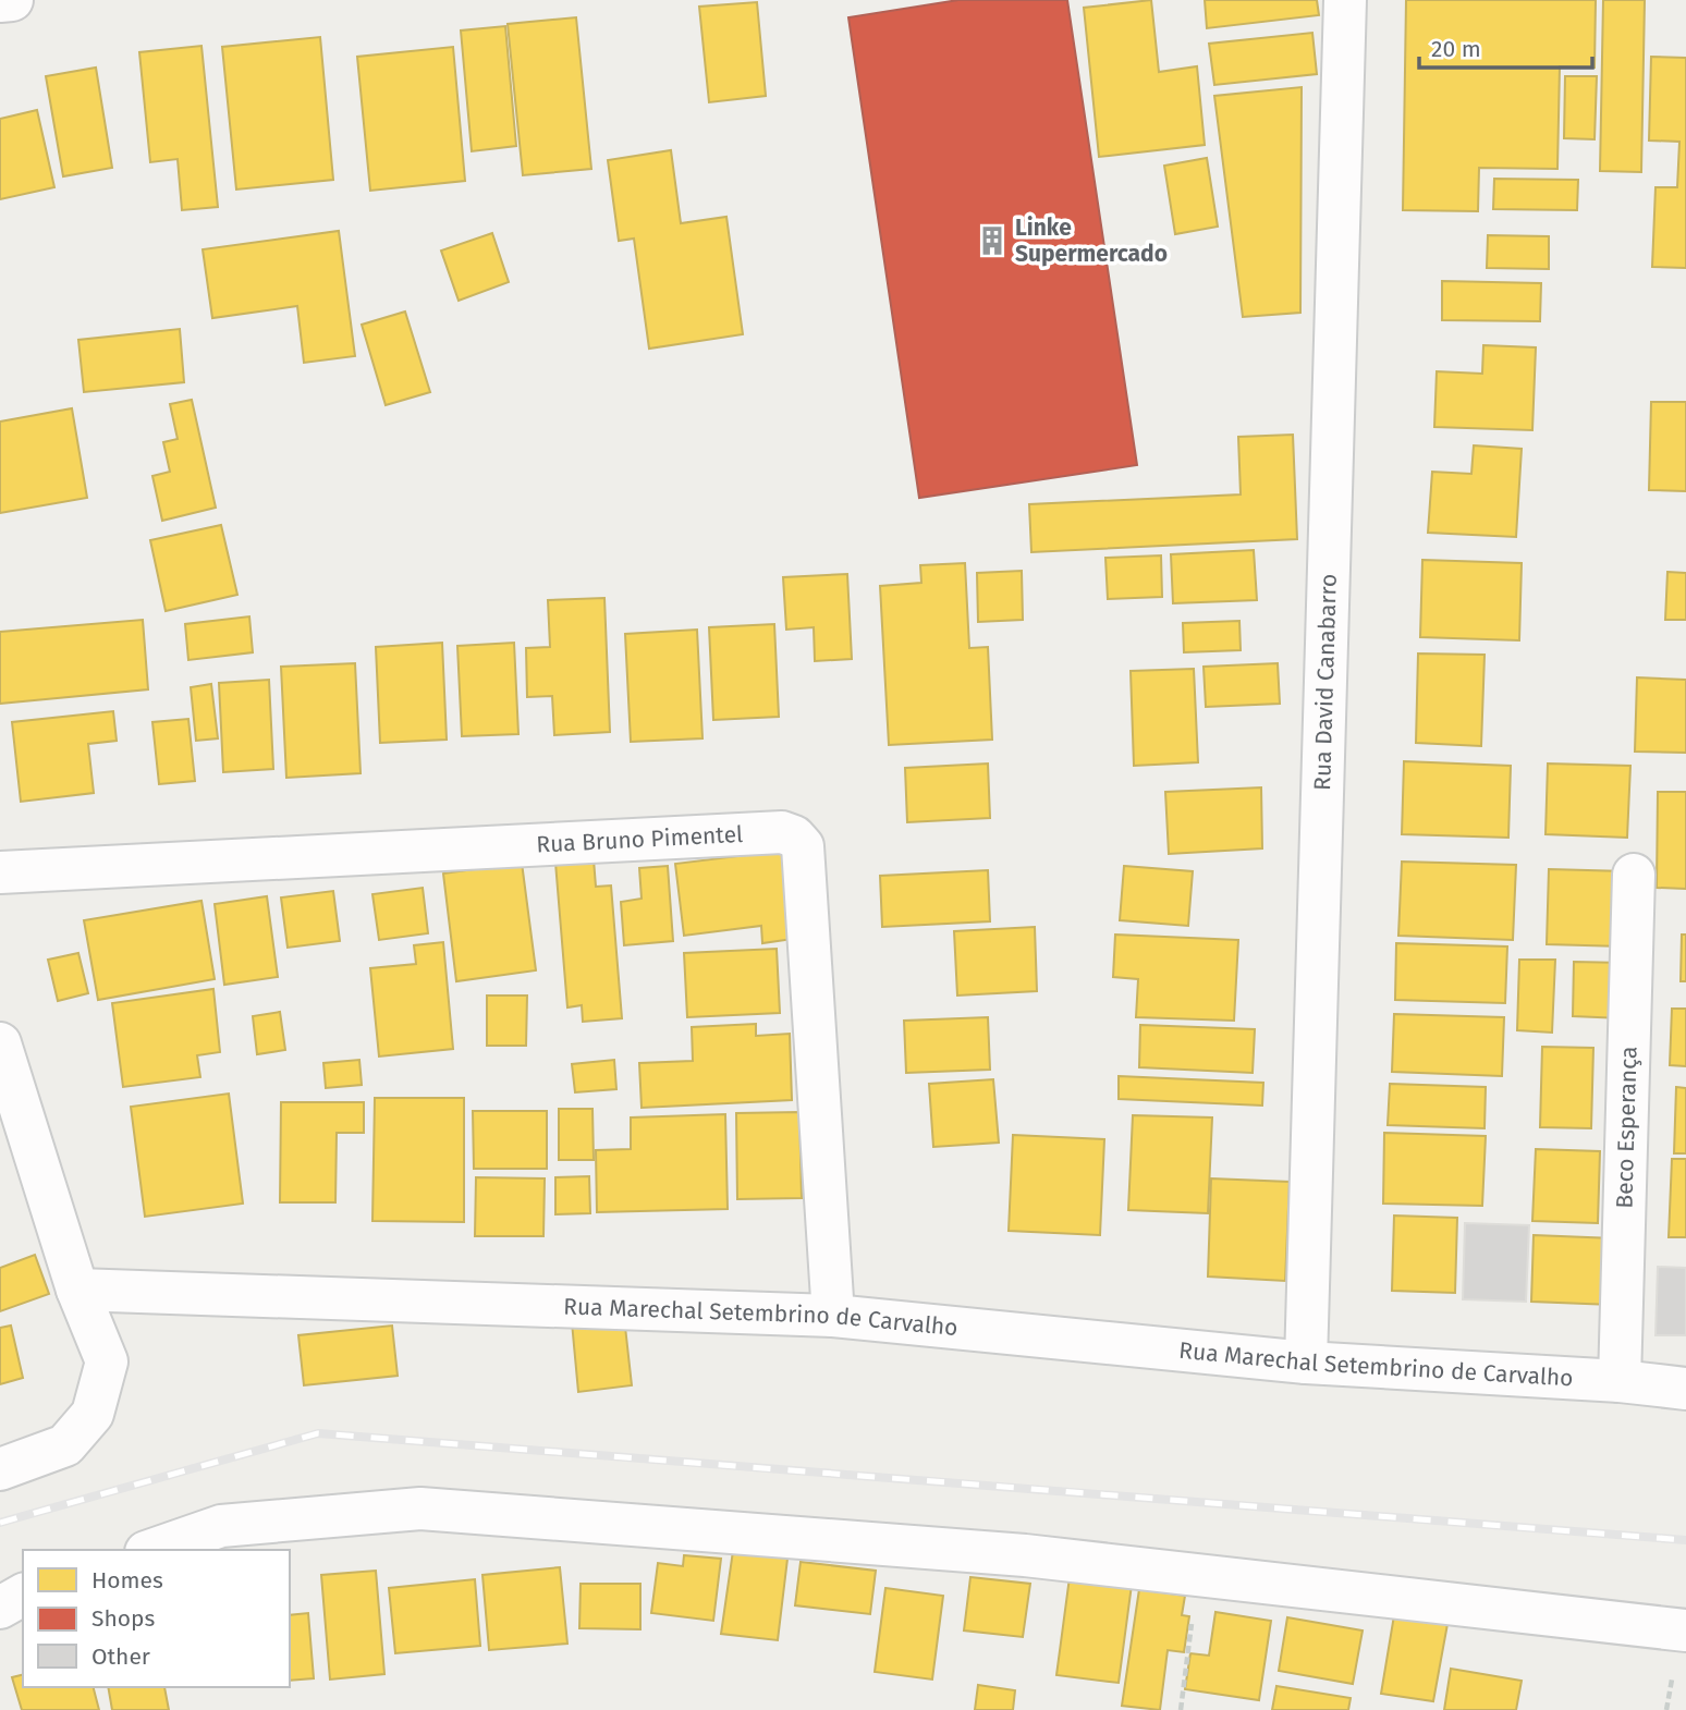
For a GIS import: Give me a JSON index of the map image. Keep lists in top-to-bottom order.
{
  "streets": {
    "street": [
      "Rua David Canabarro",
      "Rua Bruno Pimentel",
      "Beco Esperança",
      "Rua Marechal Setembrino de Carvalho"
    ]
  },
  "crossings": [
    ["Rua David Canabarro", "Rua Marechal Setembrino de Carvalho"],
    ["Rua Bruno Pimentel", "Rua Marechal Setembrino de Carvalho"],
    ["Beco Esperança", "Rua Marechal Setembrino de Carvalho"]
  ],
  "places": {
    "building": ["Linke Supermercado"]
  },
  "legend": ["Homes", "Shops", "Other"],
  "scale_bar": "20 m"
}
